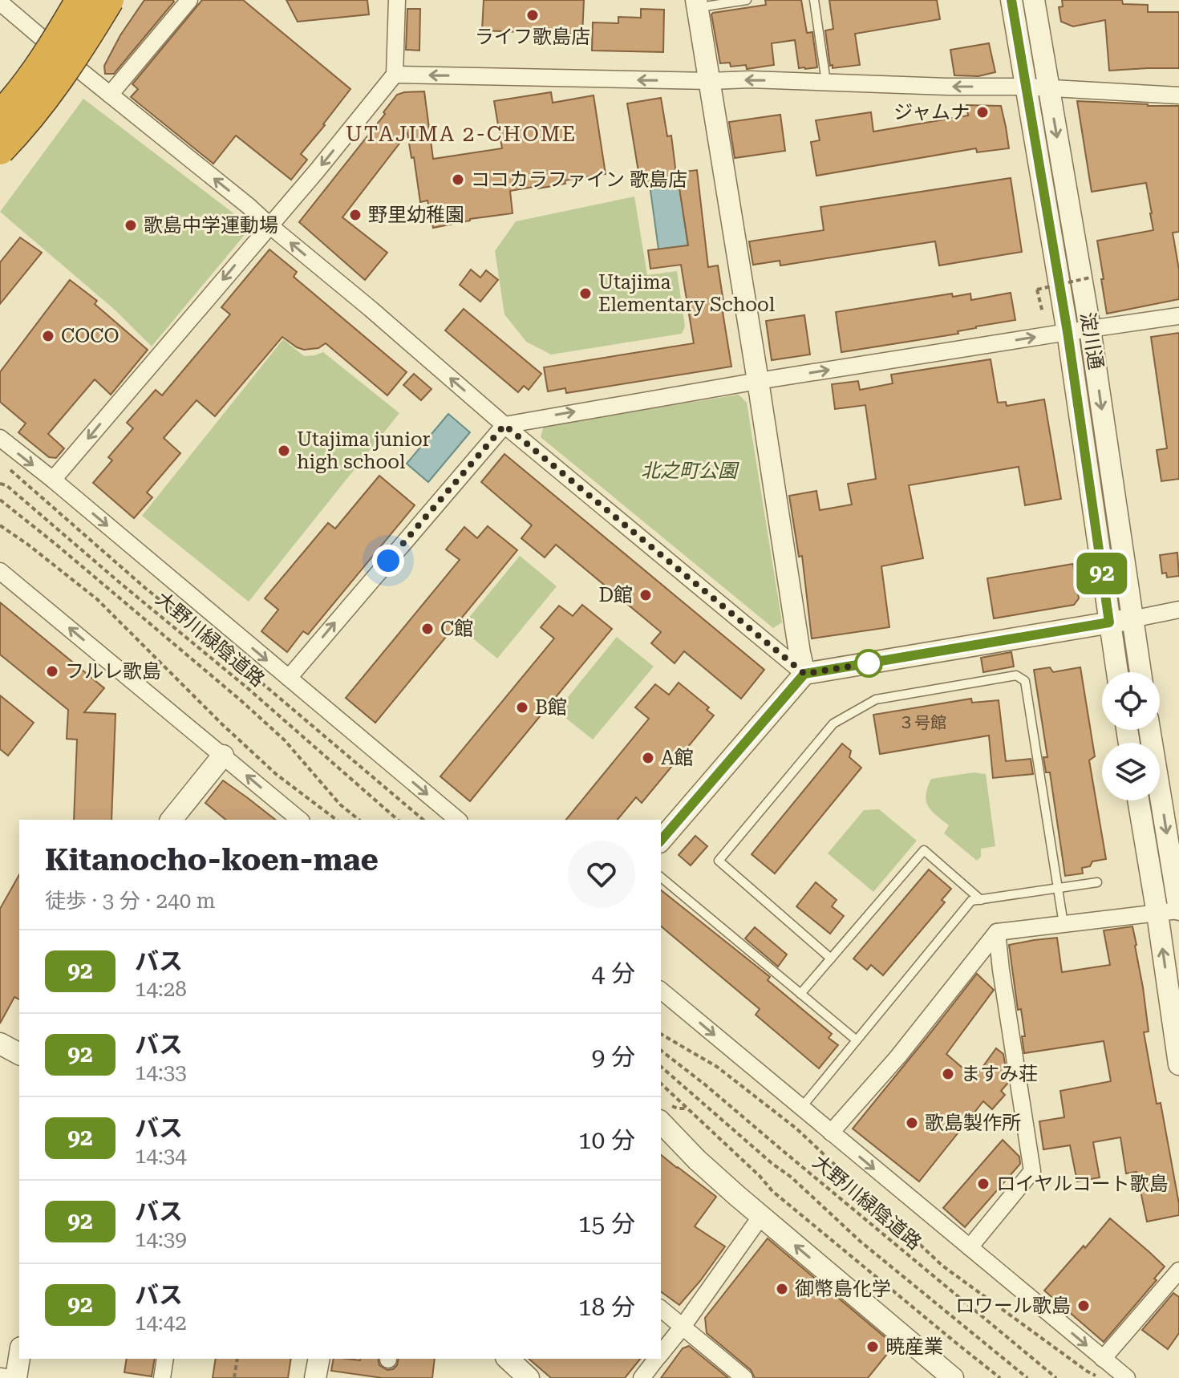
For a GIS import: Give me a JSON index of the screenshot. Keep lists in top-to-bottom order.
{
  "streets": {
    "street": ["淀川通"],
    "path": ["大野川緑陰道路"]
  },
  "districts": ["UTAJIMA 2-CHOME"],
  "parks": ["北之町公園"],
  "places": [
    "ライフ歌島店",
    "ジャムナ",
    "ココカラファイン 歌島店",
    "野里幼稚園",
    "歌島中学運動場",
    "Utajima Elementary School",
    "COCO",
    "Utajima junior high school",
    "D館",
    "C館",
    "フルレ歌島",
    "B館",
    "A館",
    "ますみ荘",
    "歌島製作所",
    "ロイヤルコート歌島",
    "御幣島化学",
    "ロワール歌島",
    "暁産業"
  ],
  "lines": ["bus line 92"],
  "house_numbers": ["３号館"],
  "page": {
    "on_map": "92",
    "heading": ["Kitanocho-koen-mae", "徒歩 · 3 分 · 240 m"],
    "list": [
      {
        "mark": "92",
        "name": "バス",
        "note": "14:28",
        "value": "4 分"
      },
      {
        "mark": "92",
        "name": "バス",
        "note": "14:33",
        "value": "9 分"
      },
      {
        "mark": "92",
        "name": "バス",
        "note": "14:34",
        "value": "10 分"
      },
      {
        "mark": "92",
        "name": "バス",
        "note": "14:39",
        "value": "15 分"
      },
      {
        "mark": "92",
        "name": "バス",
        "note": "14:42",
        "value": "18 分"
      }
    ]
  }
}
